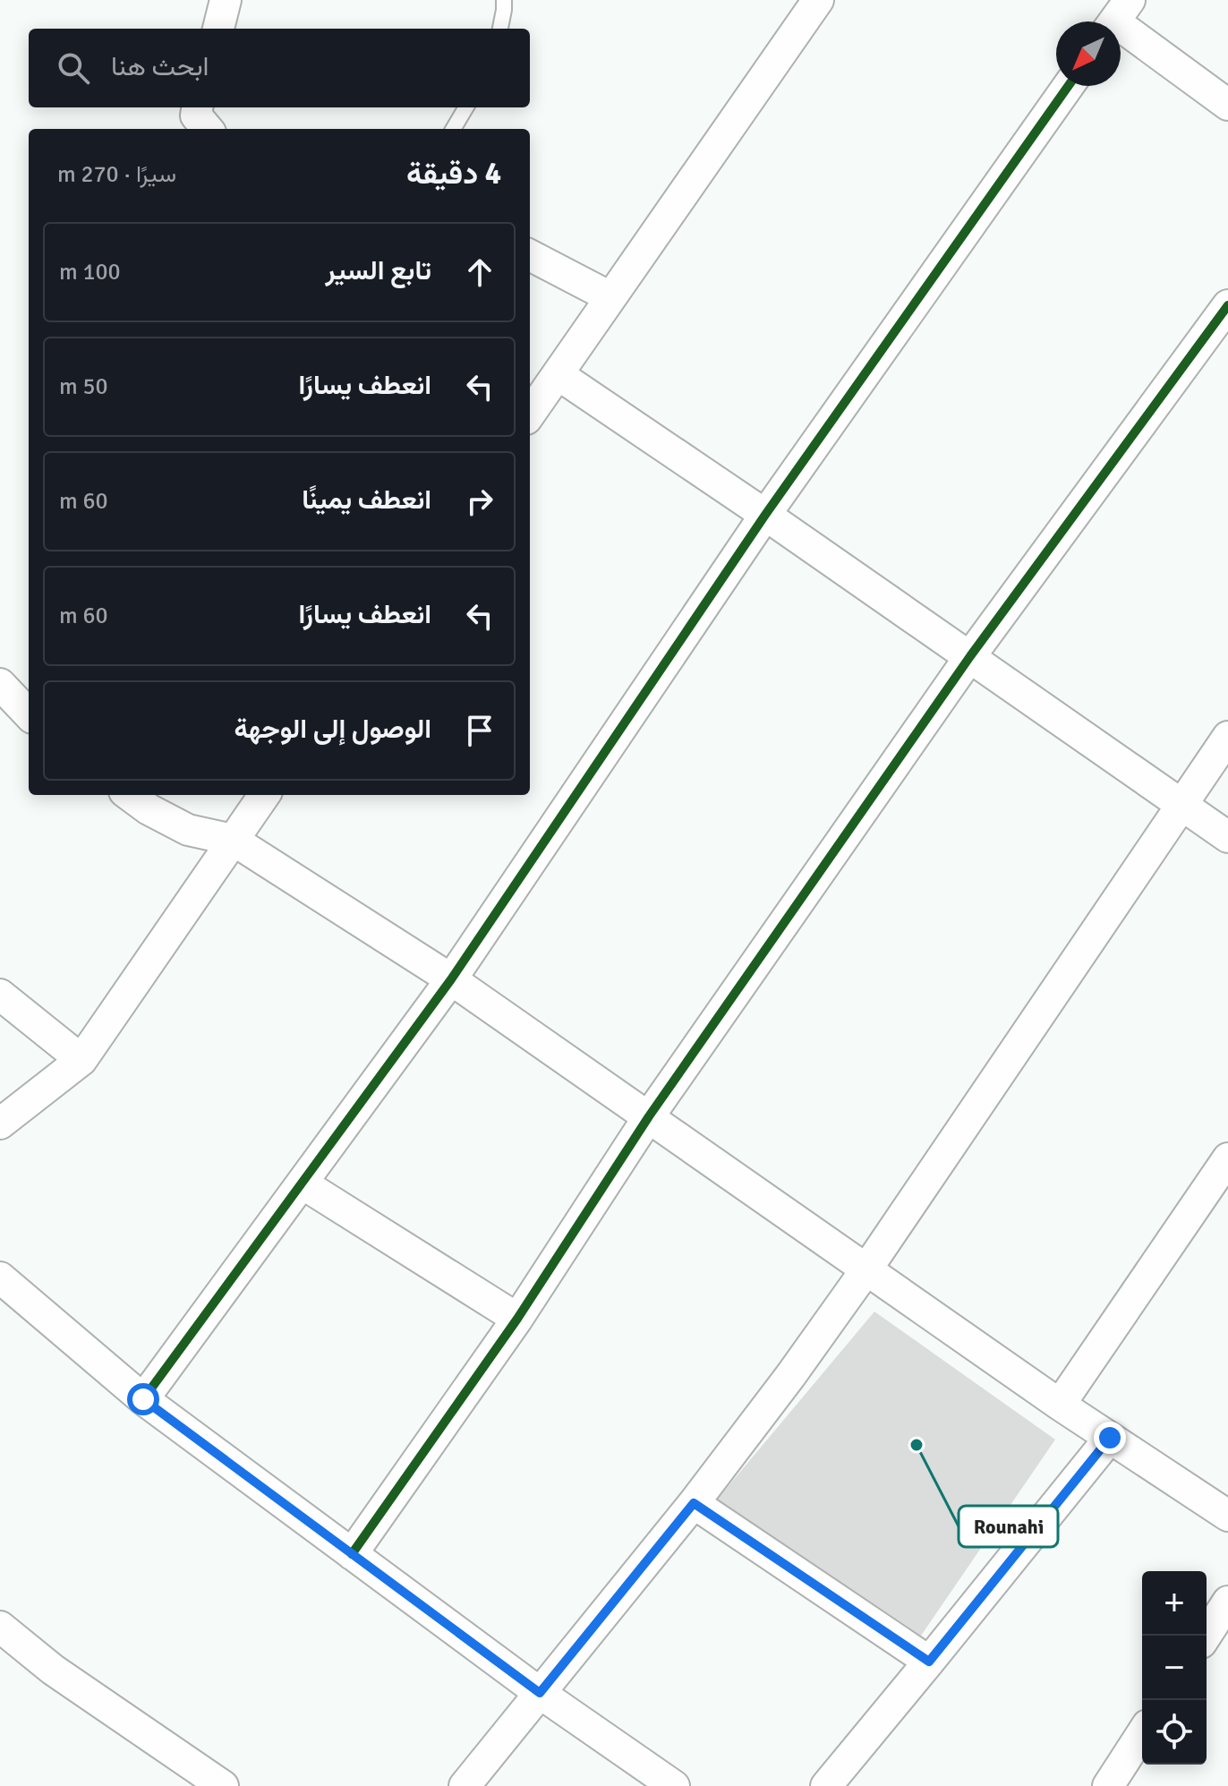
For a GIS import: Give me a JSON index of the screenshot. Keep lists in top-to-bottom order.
{
  "places": ["Rounahi"],
  "north": "bottom left",
  "page": {
    "search": "ابحث هنا",
    "heading": ["4 دقيقة", "سيرًا · 270 m"],
    "list": [
      ["تابع السير", "100 m"],
      ["انعطف يسارًا", "50 m"],
      ["انعطف يمينًا", "60 m"],
      ["انعطف يسارًا", "60 m"],
      "الوصول إلى الوجهة"
    ],
    "map_buttons": ["+", "−"]
  }
}
